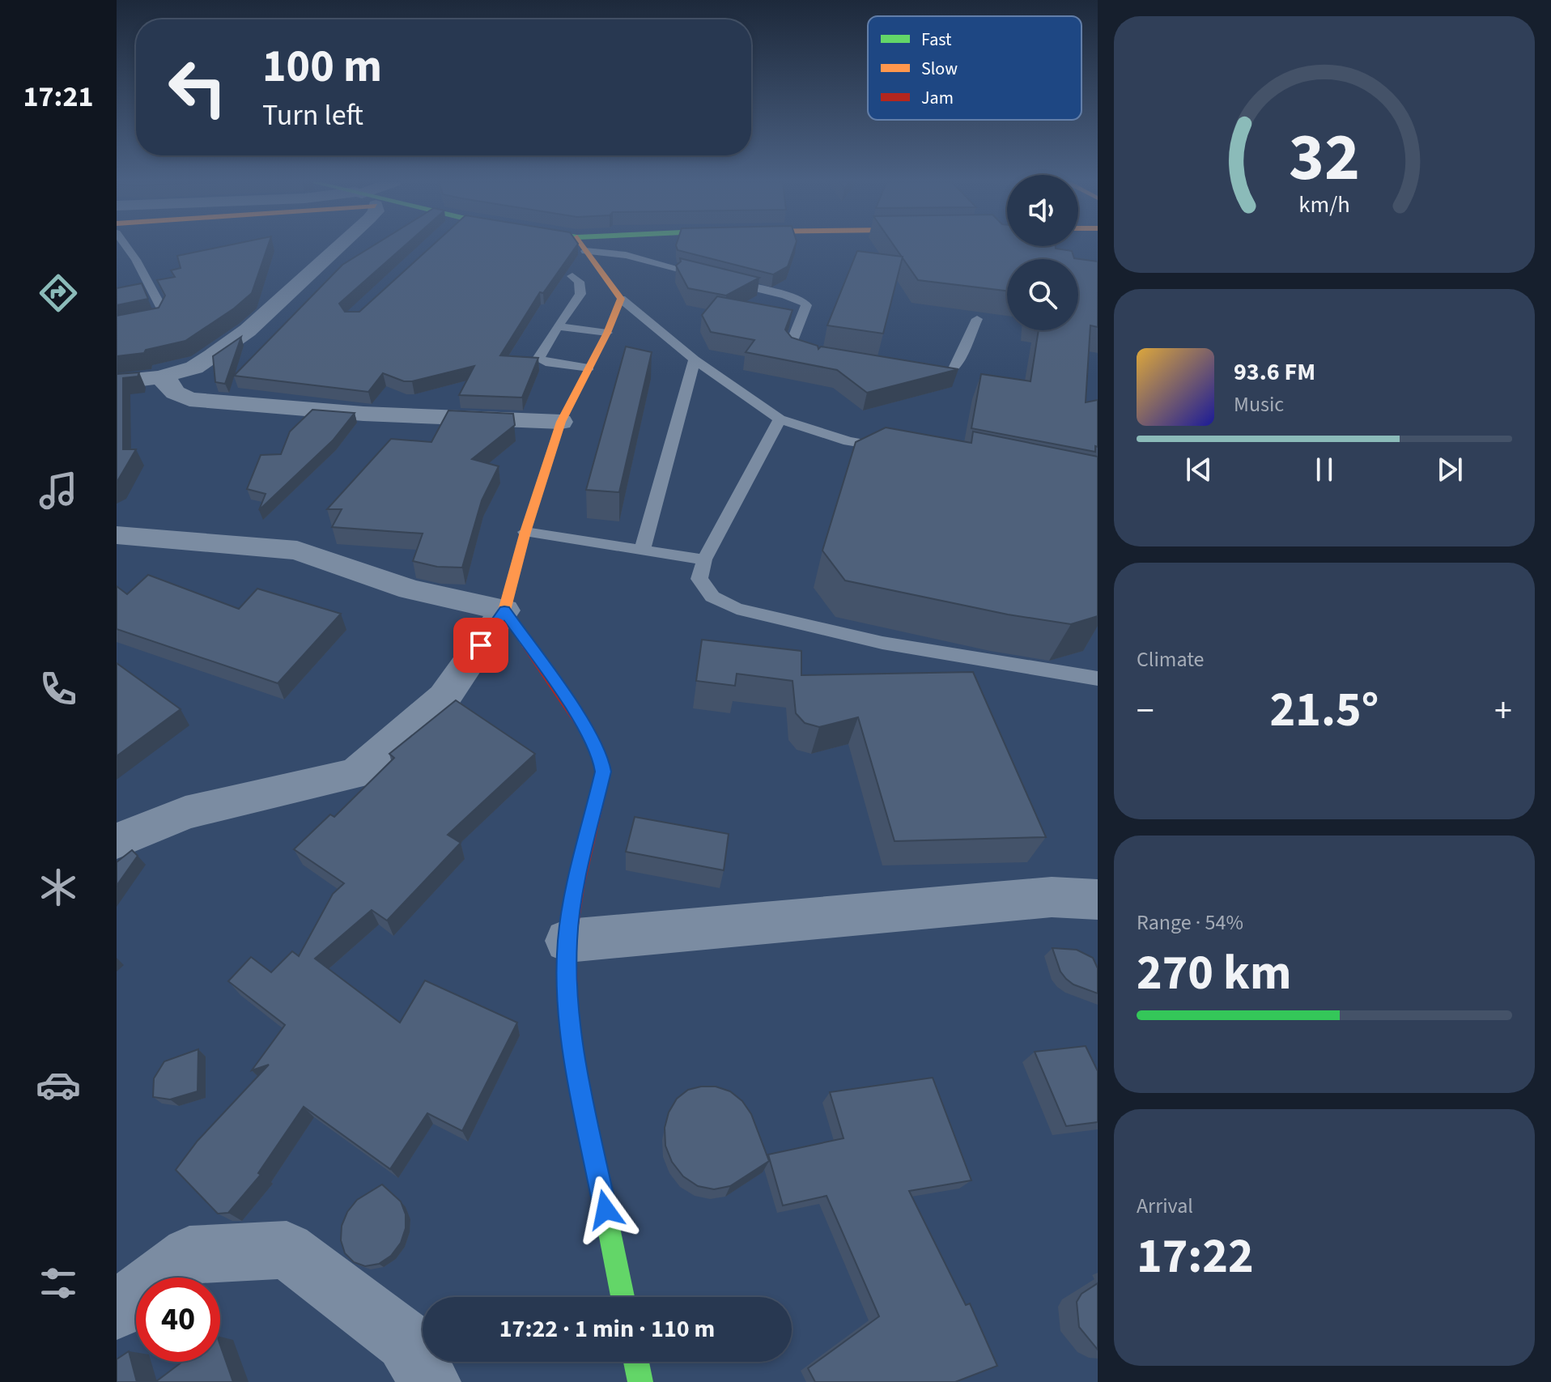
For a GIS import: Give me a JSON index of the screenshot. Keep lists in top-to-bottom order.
{
  "legend": ["Fast", "Slow", "Jam"],
  "page": {
    "tabs": "17:21",
    "turn": ["100 m", "Turn left"],
    "song": ["93.6 FM", "Music"],
    "tile": [
      "Climate",
      ["Range · 54%", "270 km"],
      ["Arrival", "17:22"]
    ],
    "heat": ["−", "21.5°", "+"],
    "limit": "40",
    "trip": "17:22 · 1 min · 110 m",
    "gauge": ["32", "km/h"]
  }
}
